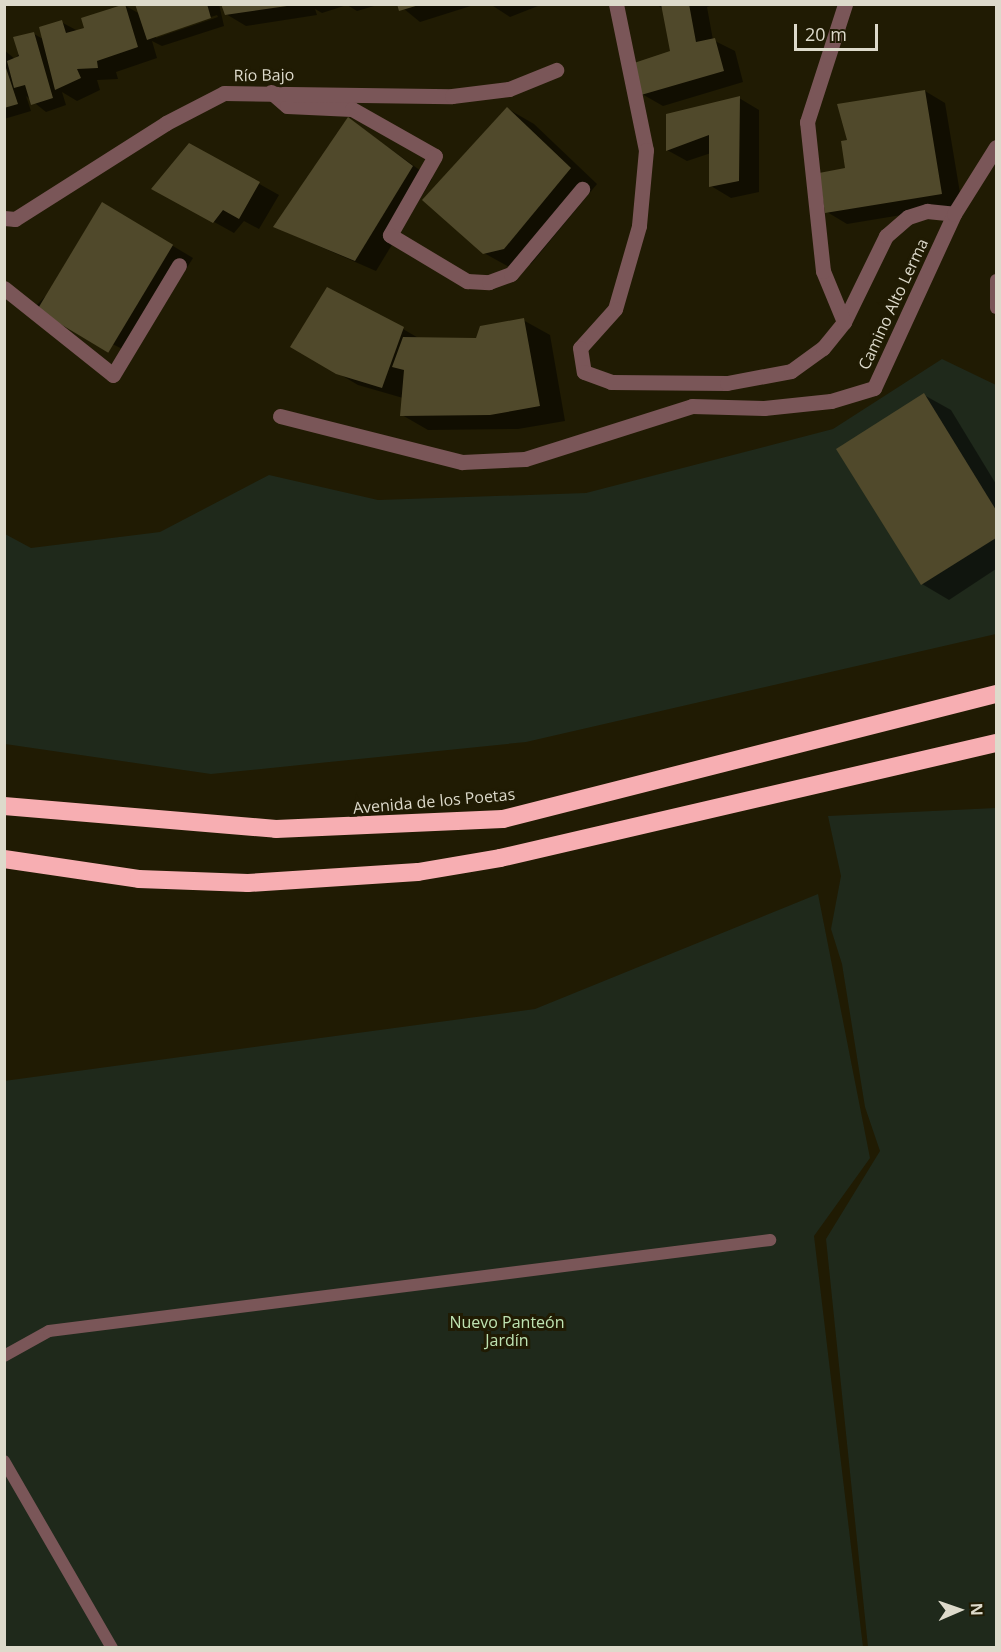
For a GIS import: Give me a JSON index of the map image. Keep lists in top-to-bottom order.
{
  "streets": {
    "highway": ["Avenida de los Poetas"],
    "street": ["Río Bajo", "Camino Alto Lerma"]
  },
  "parks": ["Nuevo Panteón Jardín"],
  "scale_bar": "20 m",
  "north": "right"
}
